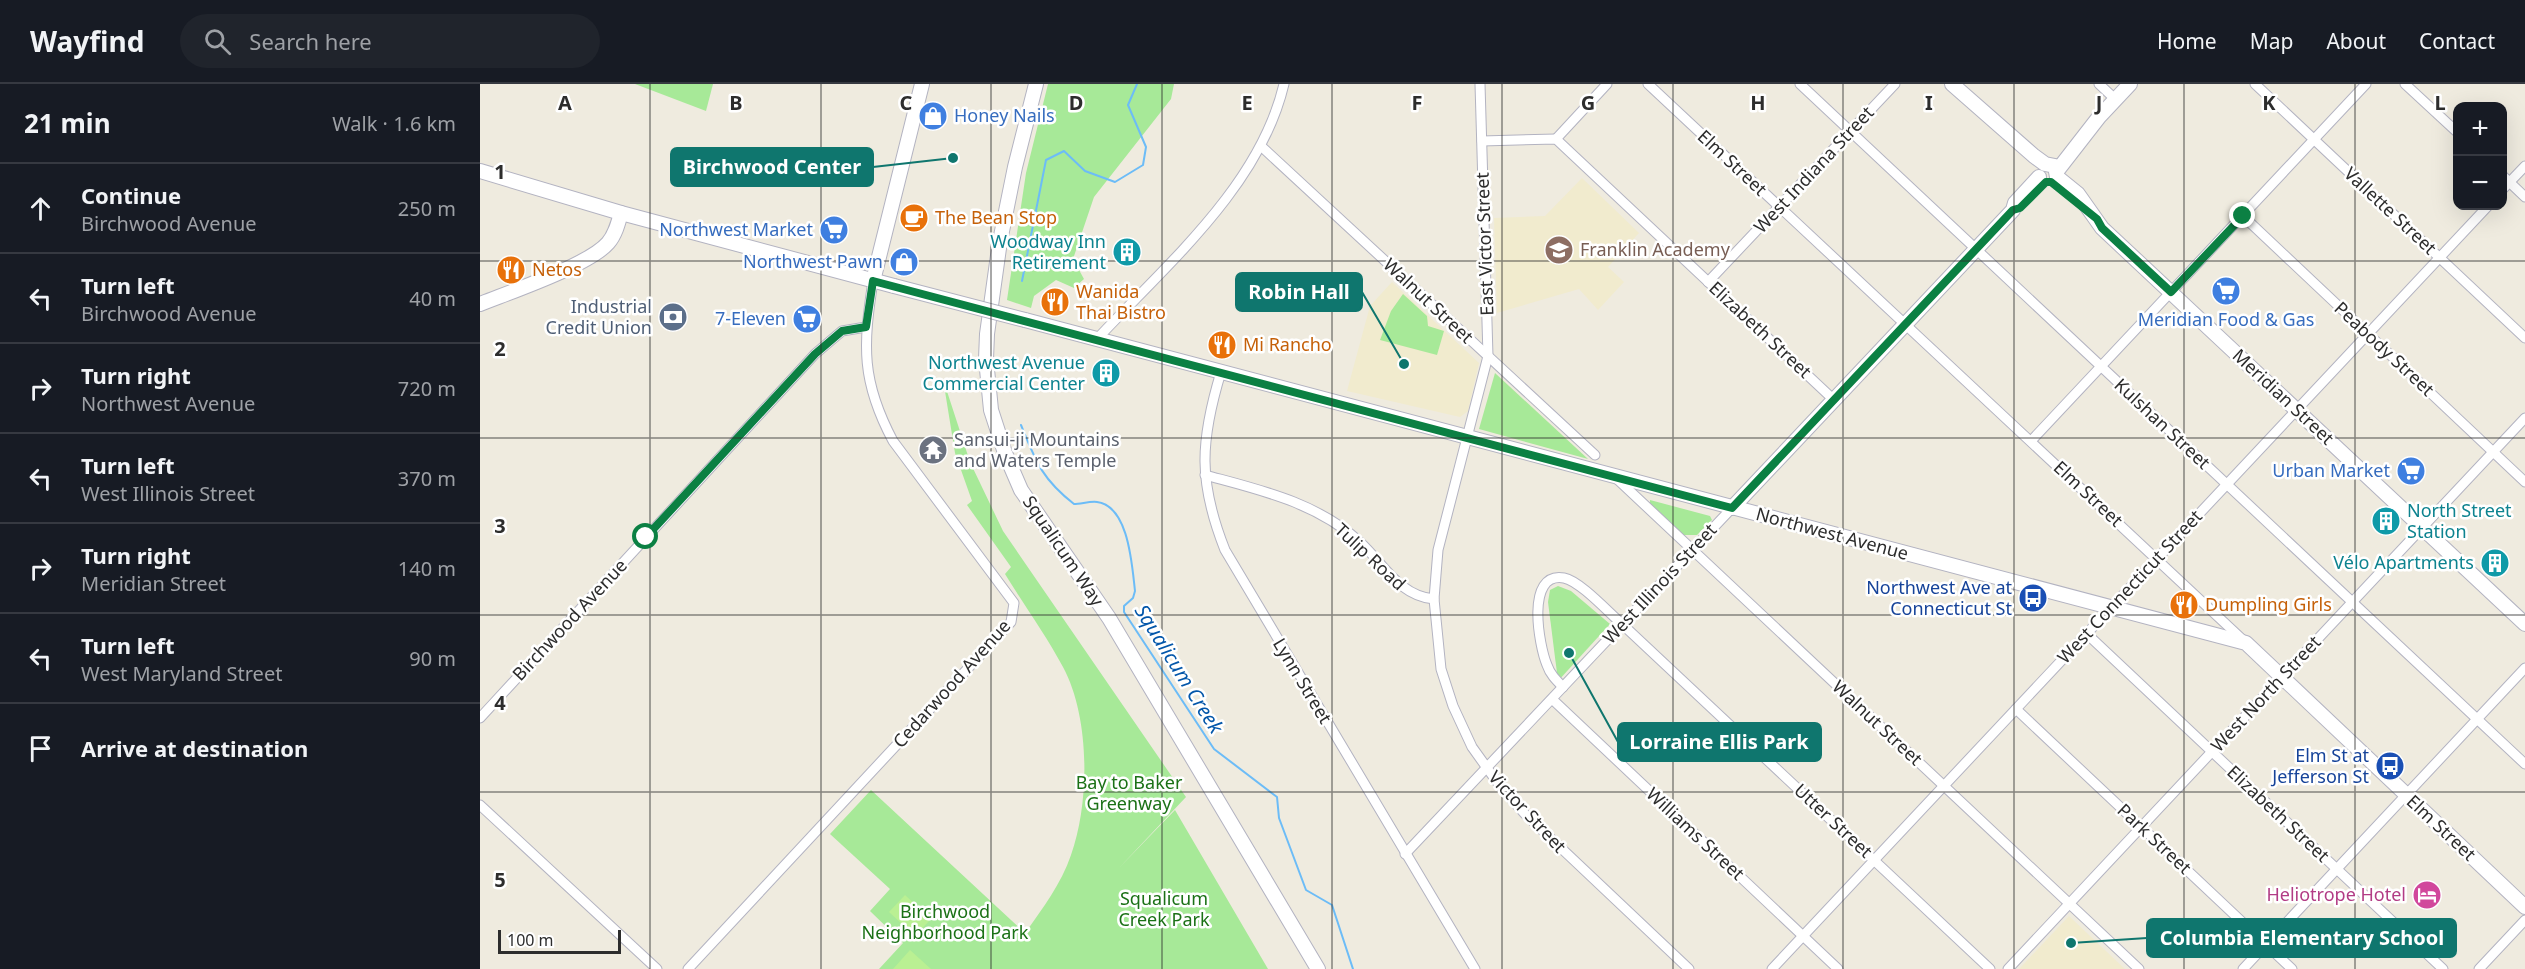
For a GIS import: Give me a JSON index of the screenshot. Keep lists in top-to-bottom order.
{
  "streets": {
    "street": [
      "Elm Street",
      "West Indiana Street",
      "Vallette Street",
      "East Victor Street",
      "Walnut Street",
      "Elizabeth Street",
      "Peabody Street",
      "Meridian Street",
      "Kulshan Street",
      "Northwest Avenue",
      "Squalicum Way",
      "Tulip Road",
      "West Illinois Street",
      "West Connecticut Street",
      "Birchwood Avenue",
      "Lynn Street",
      "Cedarwood Avenue",
      "West North Street",
      "Victor Street",
      "Utter Street",
      "Williams Street",
      "Park Street"
    ]
  },
  "crossings": [
    ["Elm Street", "West Indiana Street"],
    ["Elm Street", "Northwest Avenue"],
    ["Elm Street", "West Illinois Street"],
    ["Elm Street", "West Connecticut Street"],
    ["Elm Street", "West North Street"],
    ["West Indiana Street", "Elizabeth Street"],
    ["West Indiana Street", "Kulshan Street"],
    ["Vallette Street", "West Connecticut Street"],
    ["East Victor Street", "Walnut Street"],
    ["East Victor Street", "Northwest Avenue"],
    ["East Victor Street", "Victor Street"],
    ["Walnut Street", "Northwest Avenue"],
    ["Walnut Street", "West Illinois Street"],
    ["Walnut Street", "West Connecticut Street"],
    ["Walnut Street", "West North Street"],
    ["Elizabeth Street", "West Illinois Street"],
    ["Elizabeth Street", "West Connecticut Street"],
    ["Elizabeth Street", "West North Street"],
    ["Peabody Street", "West Connecticut Street"],
    ["Peabody Street", "West North Street"],
    ["Meridian Street", "West Illinois Street"],
    ["Meridian Street", "West Connecticut Street"],
    ["Meridian Street", "West North Street"],
    ["Kulshan Street", "West Illinois Street"],
    ["Kulshan Street", "West Connecticut Street"],
    ["Kulshan Street", "West North Street"],
    ["Northwest Avenue", "West Illinois Street"],
    ["Northwest Avenue", "West Connecticut Street"],
    ["Northwest Avenue", "Lynn Street"],
    ["Northwest Avenue", "Victor Street"],
    ["Tulip Road", "Lynn Street"],
    ["Tulip Road", "Victor Street"],
    ["West Illinois Street", "Lynn Street"],
    ["West Illinois Street", "Victor Street"],
    ["West Illinois Street", "Utter Street"],
    ["West Illinois Street", "Williams Street"],
    ["West Connecticut Street", "Utter Street"],
    ["West Connecticut Street", "Williams Street"],
    ["West Connecticut Street", "Park Street"],
    ["Birchwood Avenue", "Cedarwood Avenue"],
    ["West North Street", "Park Street"]
  ],
  "water": ["Squalicum Creek"],
  "parks": ["Bay to Baker Greenway", "Squalicum Creek Park", "Birchwood Neighborhood Park"],
  "places": {
    "shop": ["Honey Nails", "Northwest Pawn"],
    "other": [
      "Birchwood Center",
      "Robin Hall",
      "Lorraine Ellis Park",
      "Columbia Elementary School"
    ],
    "cafe": ["The Bean Stop"],
    "supermarket": [
      "Northwest Market",
      "Meridian Food & Gas",
      "7-Eleven",
      "Urban Market"
    ],
    "school or university": ["Franklin Academy"],
    "building": [
      "Woodway Inn Retirement",
      "Northwest Avenue Commercial Center",
      "North Street Station",
      "Vélo Apartments"
    ],
    "restaurant": [
      "Netos",
      "Wanida Thai Bistro",
      "Mi Rancho",
      "Dumpling Girls"
    ],
    "bank": ["Industrial Credit Union"],
    "temple": ["Sansui-ji Mountains and Waters Temple"],
    "bus stop": ["Northwest Ave at Connecticut St", "Elm St at Jefferson St"],
    "hotel": ["Heliotrope Hotel"]
  },
  "scale_bar": "100 m",
  "page": {
    "header": "Wayfind",
    "search": "Search here",
    "nav": [
      "Home",
      "Map",
      "About",
      "Contact"
    ],
    "heading": ["21 min", "Walk · 1.6 km"],
    "map_buttons": ["+", "−"],
    "list": [
      ["Continue", "Birchwood Avenue", "250 m"],
      ["Turn left", "Birchwood Avenue", "40 m"],
      ["Turn right", "Northwest Avenue", "720 m"],
      ["Turn left", "West Illinois Street", "370 m"],
      ["Turn right", "Meridian Street", "140 m"],
      ["Turn left", "West Maryland Street", "90 m"],
      "Arrive at destination"
    ],
    "scale": "100 m"
  },
  "grid": {
    "columns": [
      "A",
      "B",
      "C",
      "D",
      "E",
      "F",
      "G",
      "H",
      "I",
      "J",
      "K",
      "L"
    ],
    "rows": [
      "1",
      "2",
      "3",
      "4",
      "5"
    ]
  }
}
